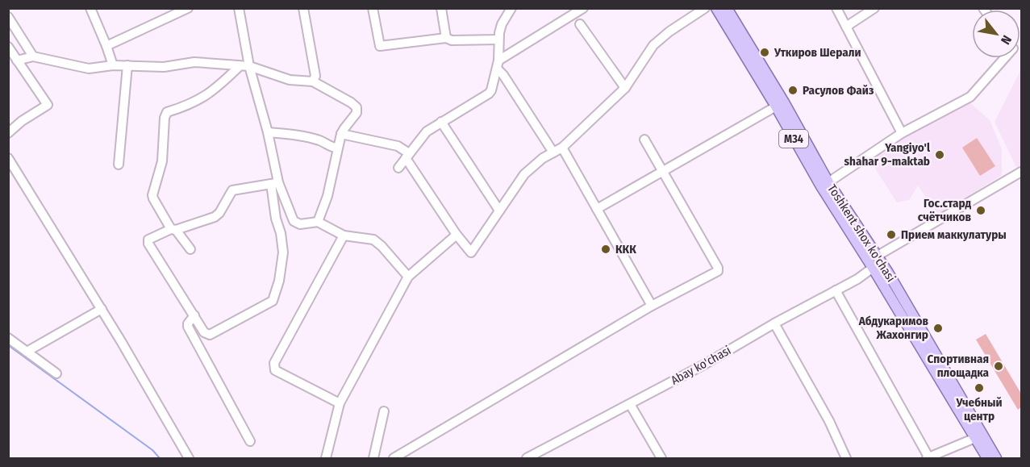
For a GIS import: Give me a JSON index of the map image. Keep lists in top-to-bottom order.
{
  "streets": {
    "main road": ["M34", "Toshkent shox ko'chasi"],
    "street": ["Abay ko'chasi"]
  },
  "crossings": [
    ["M34", "Toshkent shox ko'chasi"],
    ["M34", "Abay ko'chasi"],
    ["Toshkent shox ko'chasi", "Abay ko'chasi"]
  ],
  "places": [
    "Уткиров Шерали",
    "Расулов Файз",
    "Yangiyo'l shahar 9-maktab",
    "Гос.стард счётчиков",
    "Прием маккулатуры",
    "ККК",
    "Абдукаримов Жахонгир",
    "Спортивная площадка",
    "Учебный центр"
  ],
  "north": "bottom right"
}
